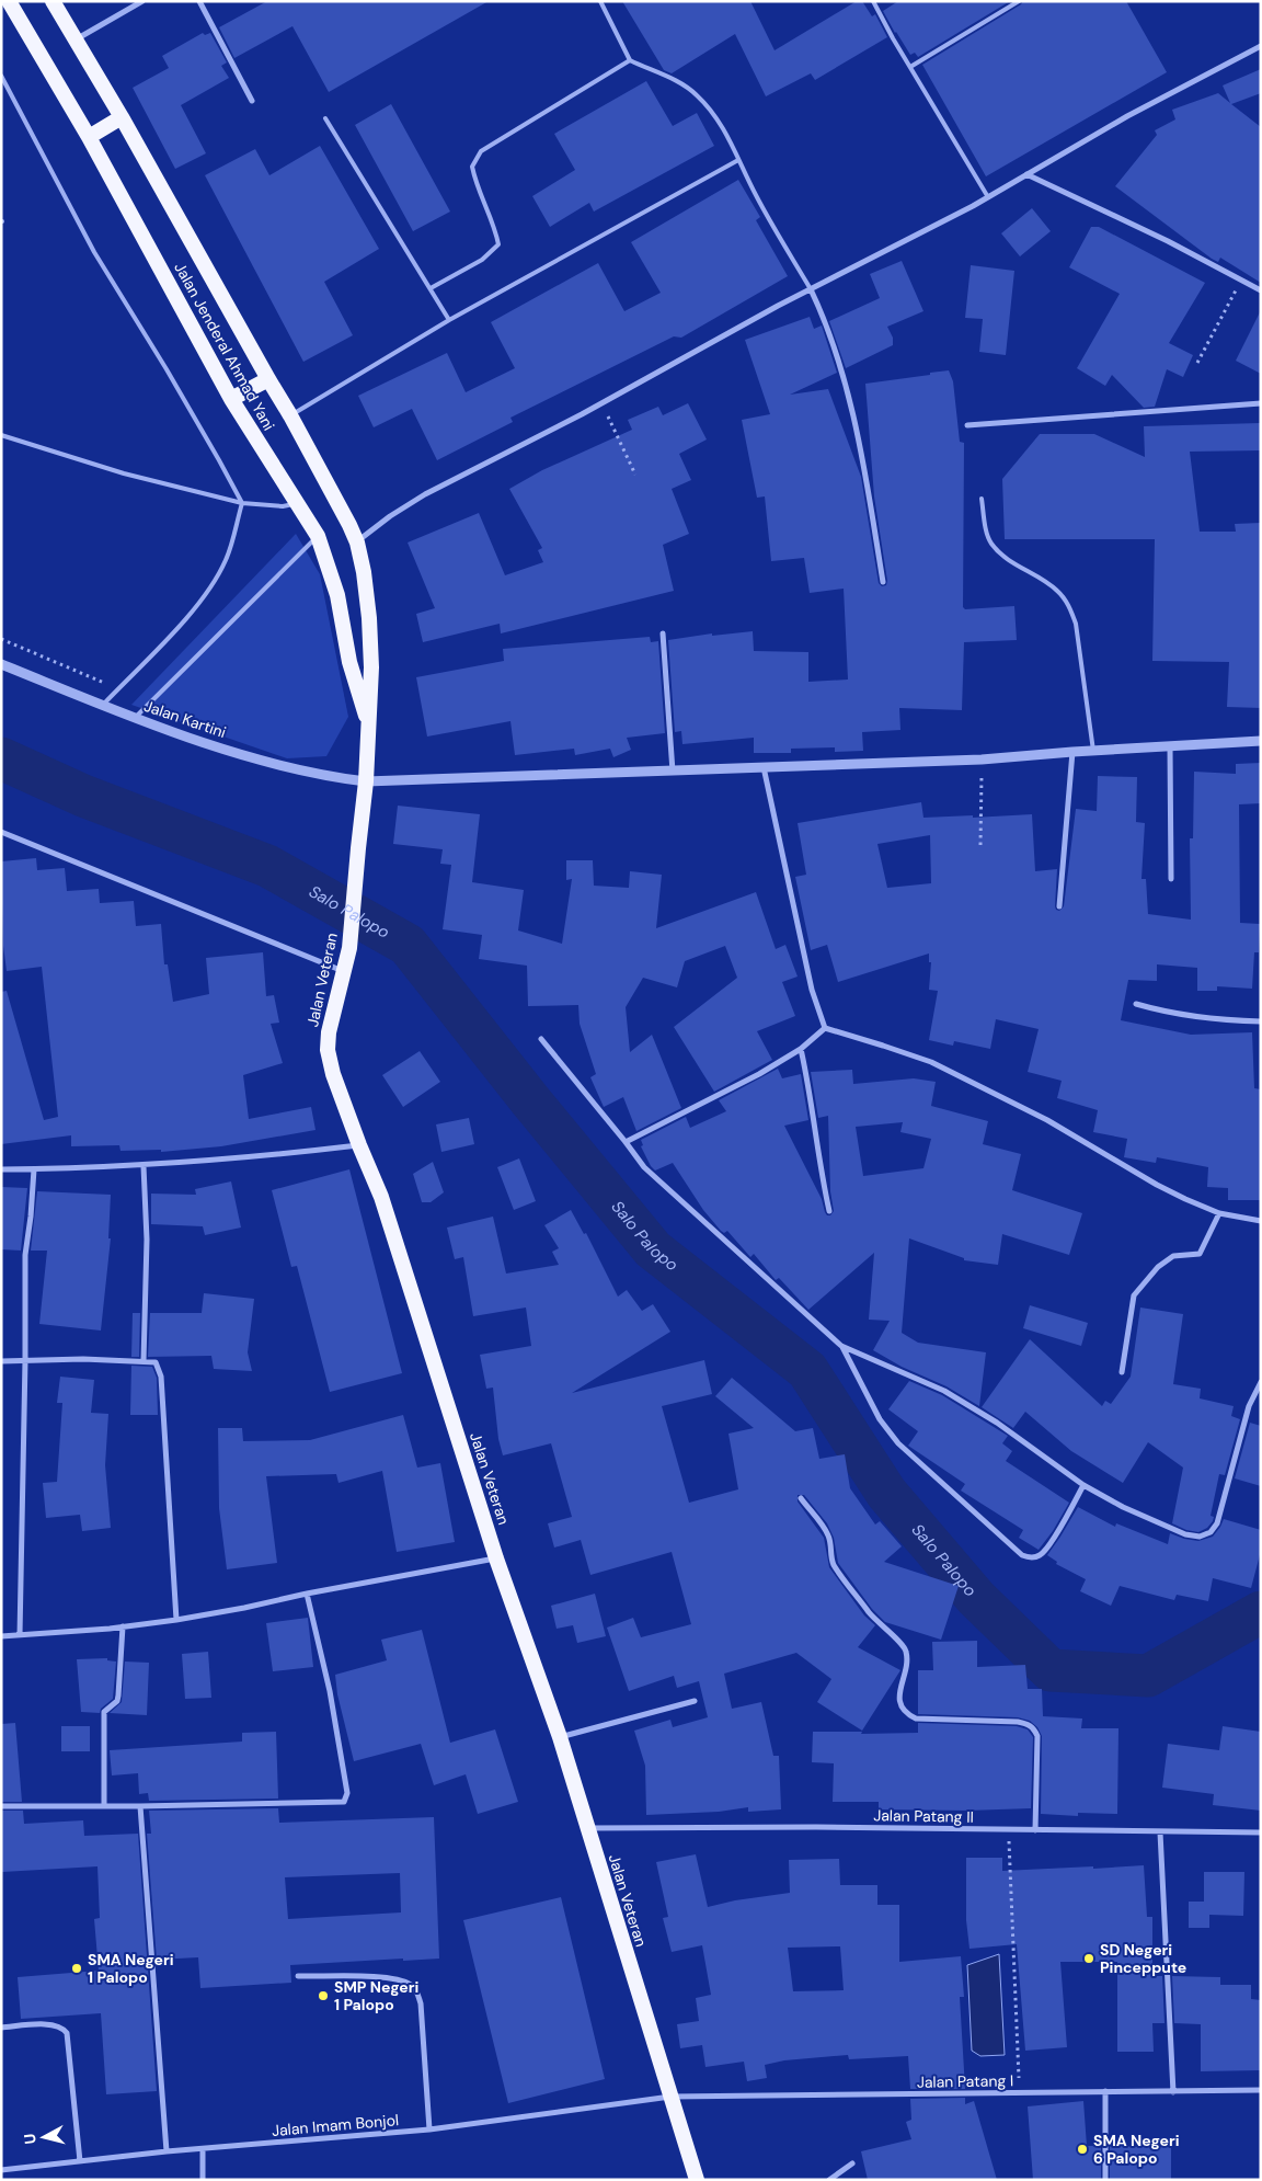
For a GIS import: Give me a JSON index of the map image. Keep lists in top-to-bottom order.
{
  "streets": {
    "highway": ["Jalan Jenderal Ahmad Yani", "Jalan Veteran"],
    "street": [
      "Jalan Kartini",
      "Jalan Patang II",
      "Jalan Patang I",
      "Jalan Imam Bonjol"
    ]
  },
  "crossings": [
    ["Jalan Jenderal Ahmad Yani", "Jalan Kartini"],
    ["Jalan Jenderal Ahmad Yani", "Jalan Veteran"],
    ["Jalan Kartini", "Jalan Veteran"],
    ["Jalan Veteran", "Jalan Patang II"],
    ["Jalan Veteran", "Jalan Patang I"],
    ["Jalan Veteran", "Jalan Imam Bonjol"],
    ["Jalan Patang I", "Jalan Imam Bonjol"]
  ],
  "water": ["Salo Palopo"],
  "places": [
    "SD Negeri Pinceppute",
    "SMA Negeri 1 Palopo",
    "SMP Negeri 1 Palopo",
    "SMA Negeri 6 Palopo"
  ],
  "north": "left"
}
